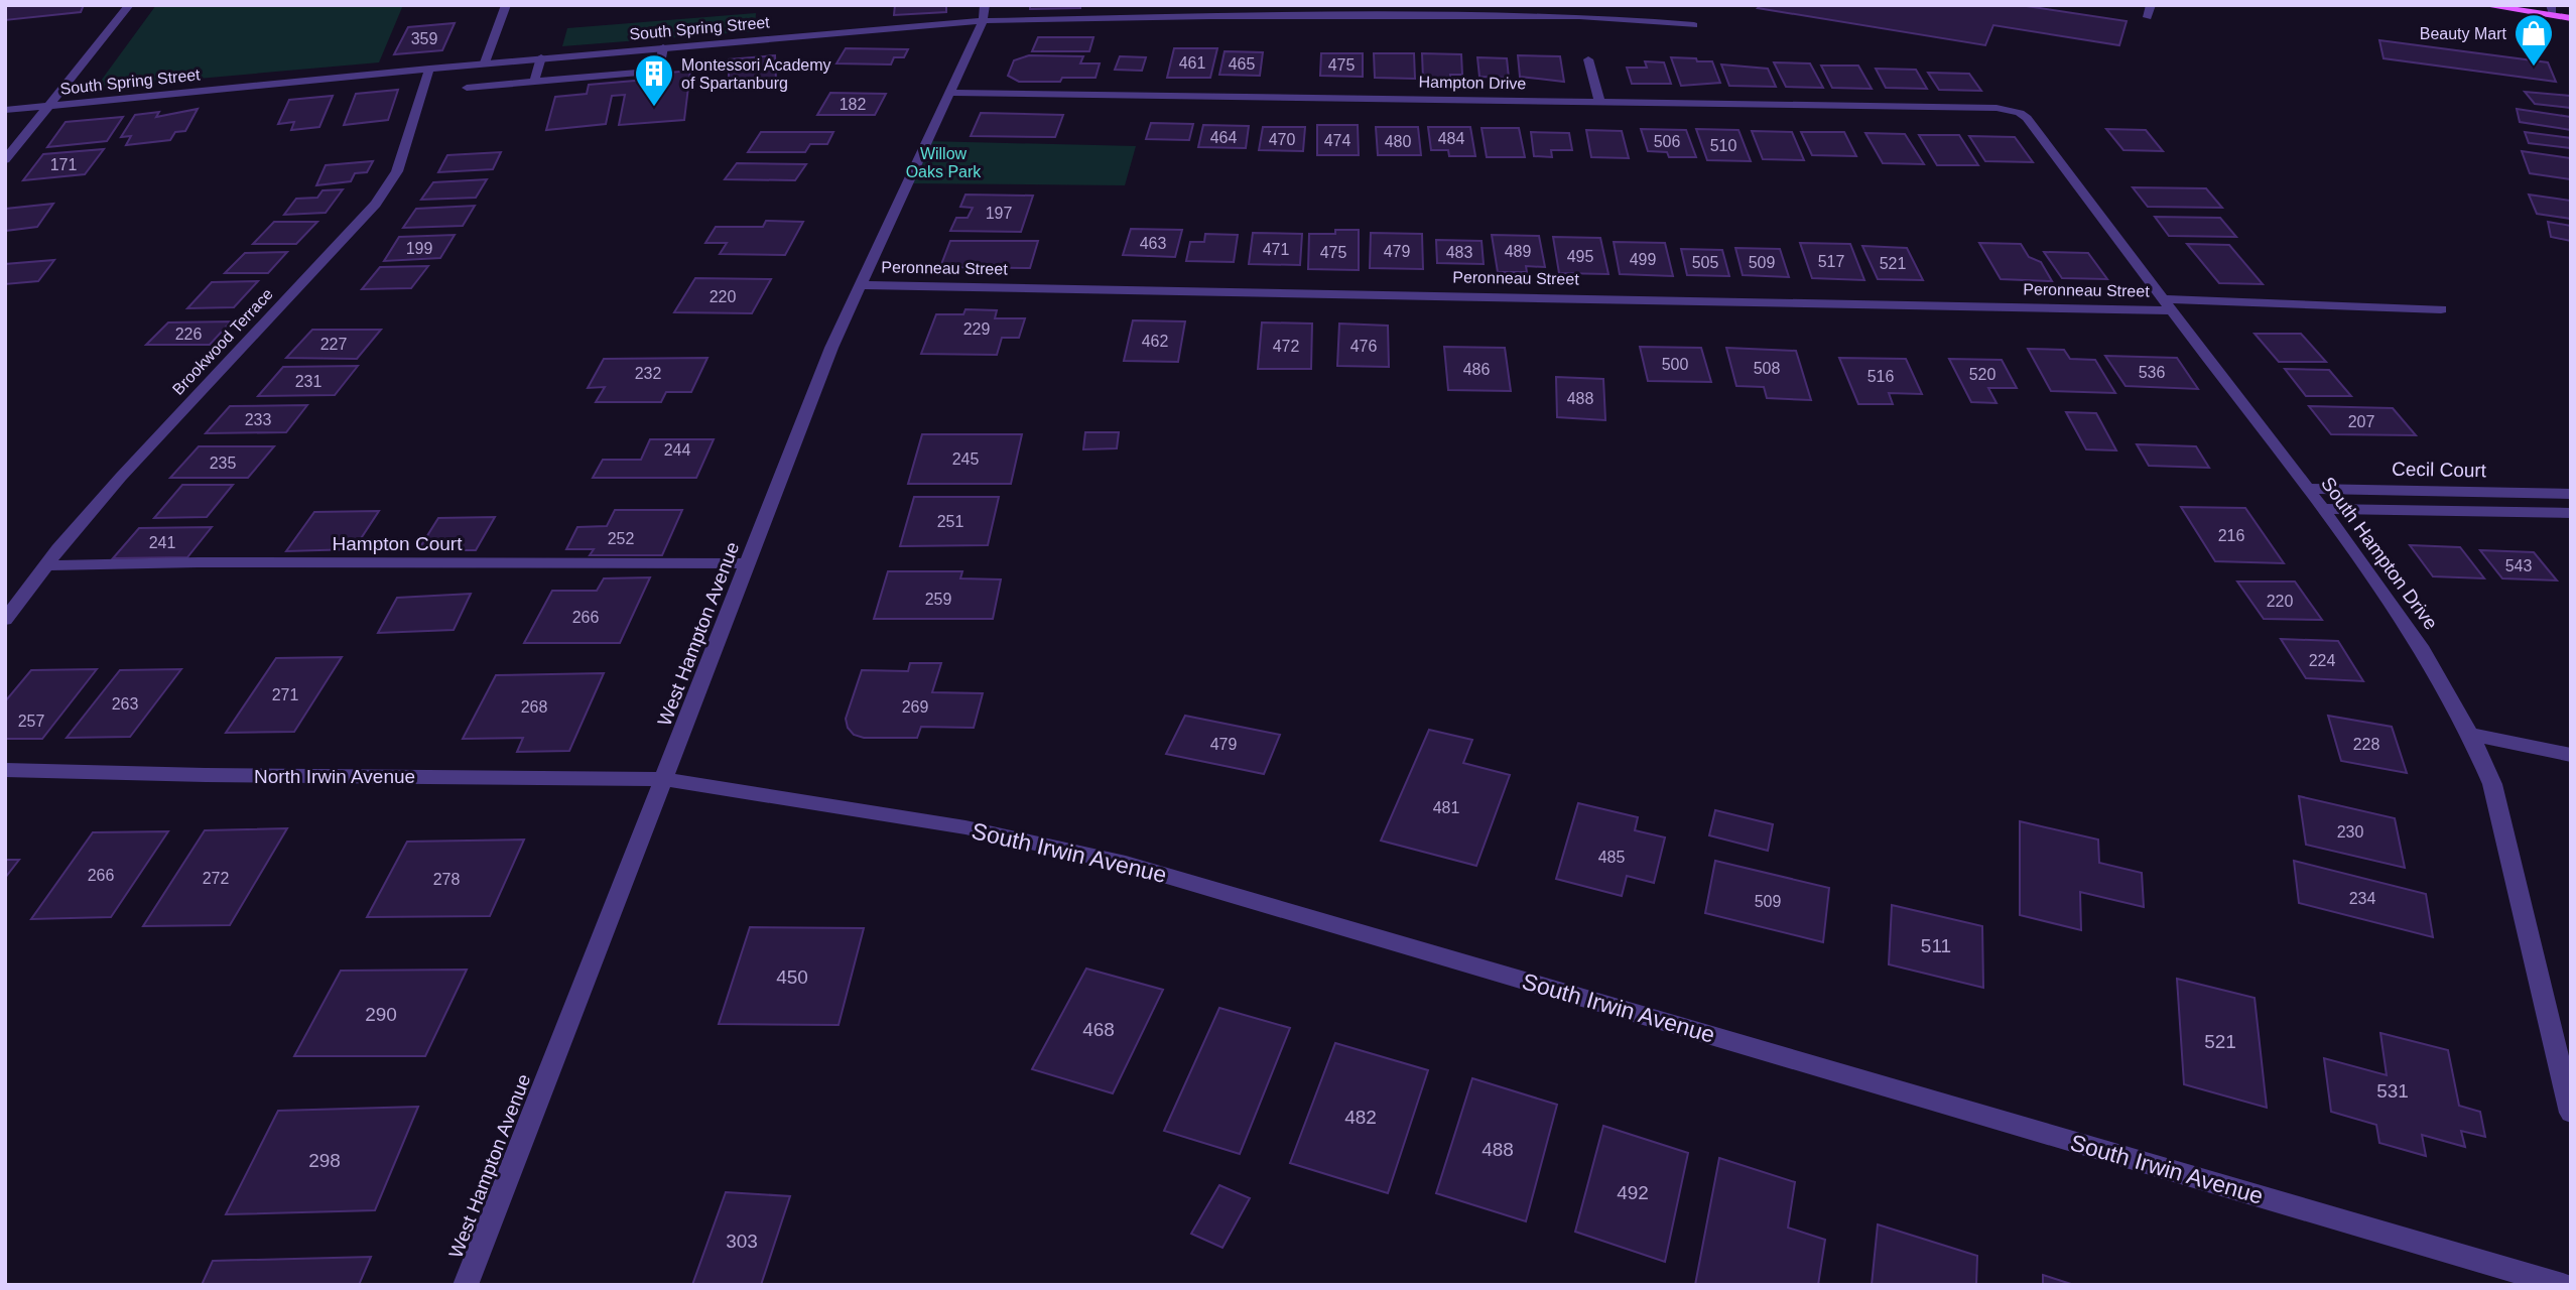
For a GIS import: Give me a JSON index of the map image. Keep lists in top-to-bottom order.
{
  "streets": {
    "street": [
      "South Spring Street",
      "Hampton Drive",
      "Peronneau Street",
      "Brookwood Terrace",
      "Cecil Court",
      "Hampton Court",
      "South Hampton Drive",
      "West Hampton Avenue",
      "North Irwin Avenue",
      "South Irwin Avenue"
    ]
  },
  "crossings": [
    ["South Spring Street", "Brookwood Terrace"],
    ["South Spring Street", "West Hampton Avenue"],
    ["Hampton Drive", "South Hampton Drive"],
    ["Hampton Drive", "West Hampton Avenue"],
    ["Peronneau Street", "South Hampton Drive"],
    ["Peronneau Street", "West Hampton Avenue"],
    ["Brookwood Terrace", "Hampton Court"],
    ["Cecil Court", "South Hampton Drive"],
    ["Hampton Court", "West Hampton Avenue"],
    ["West Hampton Avenue", "North Irwin Avenue"],
    ["West Hampton Avenue", "South Irwin Avenue"],
    ["North Irwin Avenue", "South Irwin Avenue"]
  ],
  "parks": ["Willow Oaks Park"],
  "places": {
    "shop": ["Beauty Mart"],
    "building": ["Montessori Academy of Spartanburg"]
  },
  "house_numbers": [
    "359",
    "461",
    "465",
    "475",
    "182",
    "464",
    "484",
    "470",
    "474",
    "480",
    "506",
    "510",
    "171",
    "197",
    "463",
    "199",
    "471",
    "479",
    "489",
    "475",
    "483",
    "495",
    "499",
    "517",
    "505",
    "509",
    "521",
    "220",
    "229",
    "226",
    "462",
    "227",
    "472",
    "476",
    "500",
    "508",
    "486",
    "536",
    "232",
    "520",
    "516",
    "231",
    "488",
    "233",
    "207",
    "244",
    "245",
    "235",
    "251",
    "216",
    "252",
    "241",
    "543",
    "259",
    "220",
    "266",
    "224",
    "271",
    "263",
    "268",
    "269",
    "257",
    "479",
    "228",
    "481",
    "230",
    "485",
    "266",
    "272",
    "278",
    "234",
    "509",
    "511",
    "450",
    "290",
    "468",
    "521",
    "531",
    "482",
    "488",
    "298",
    "492",
    "303"
  ]
}
